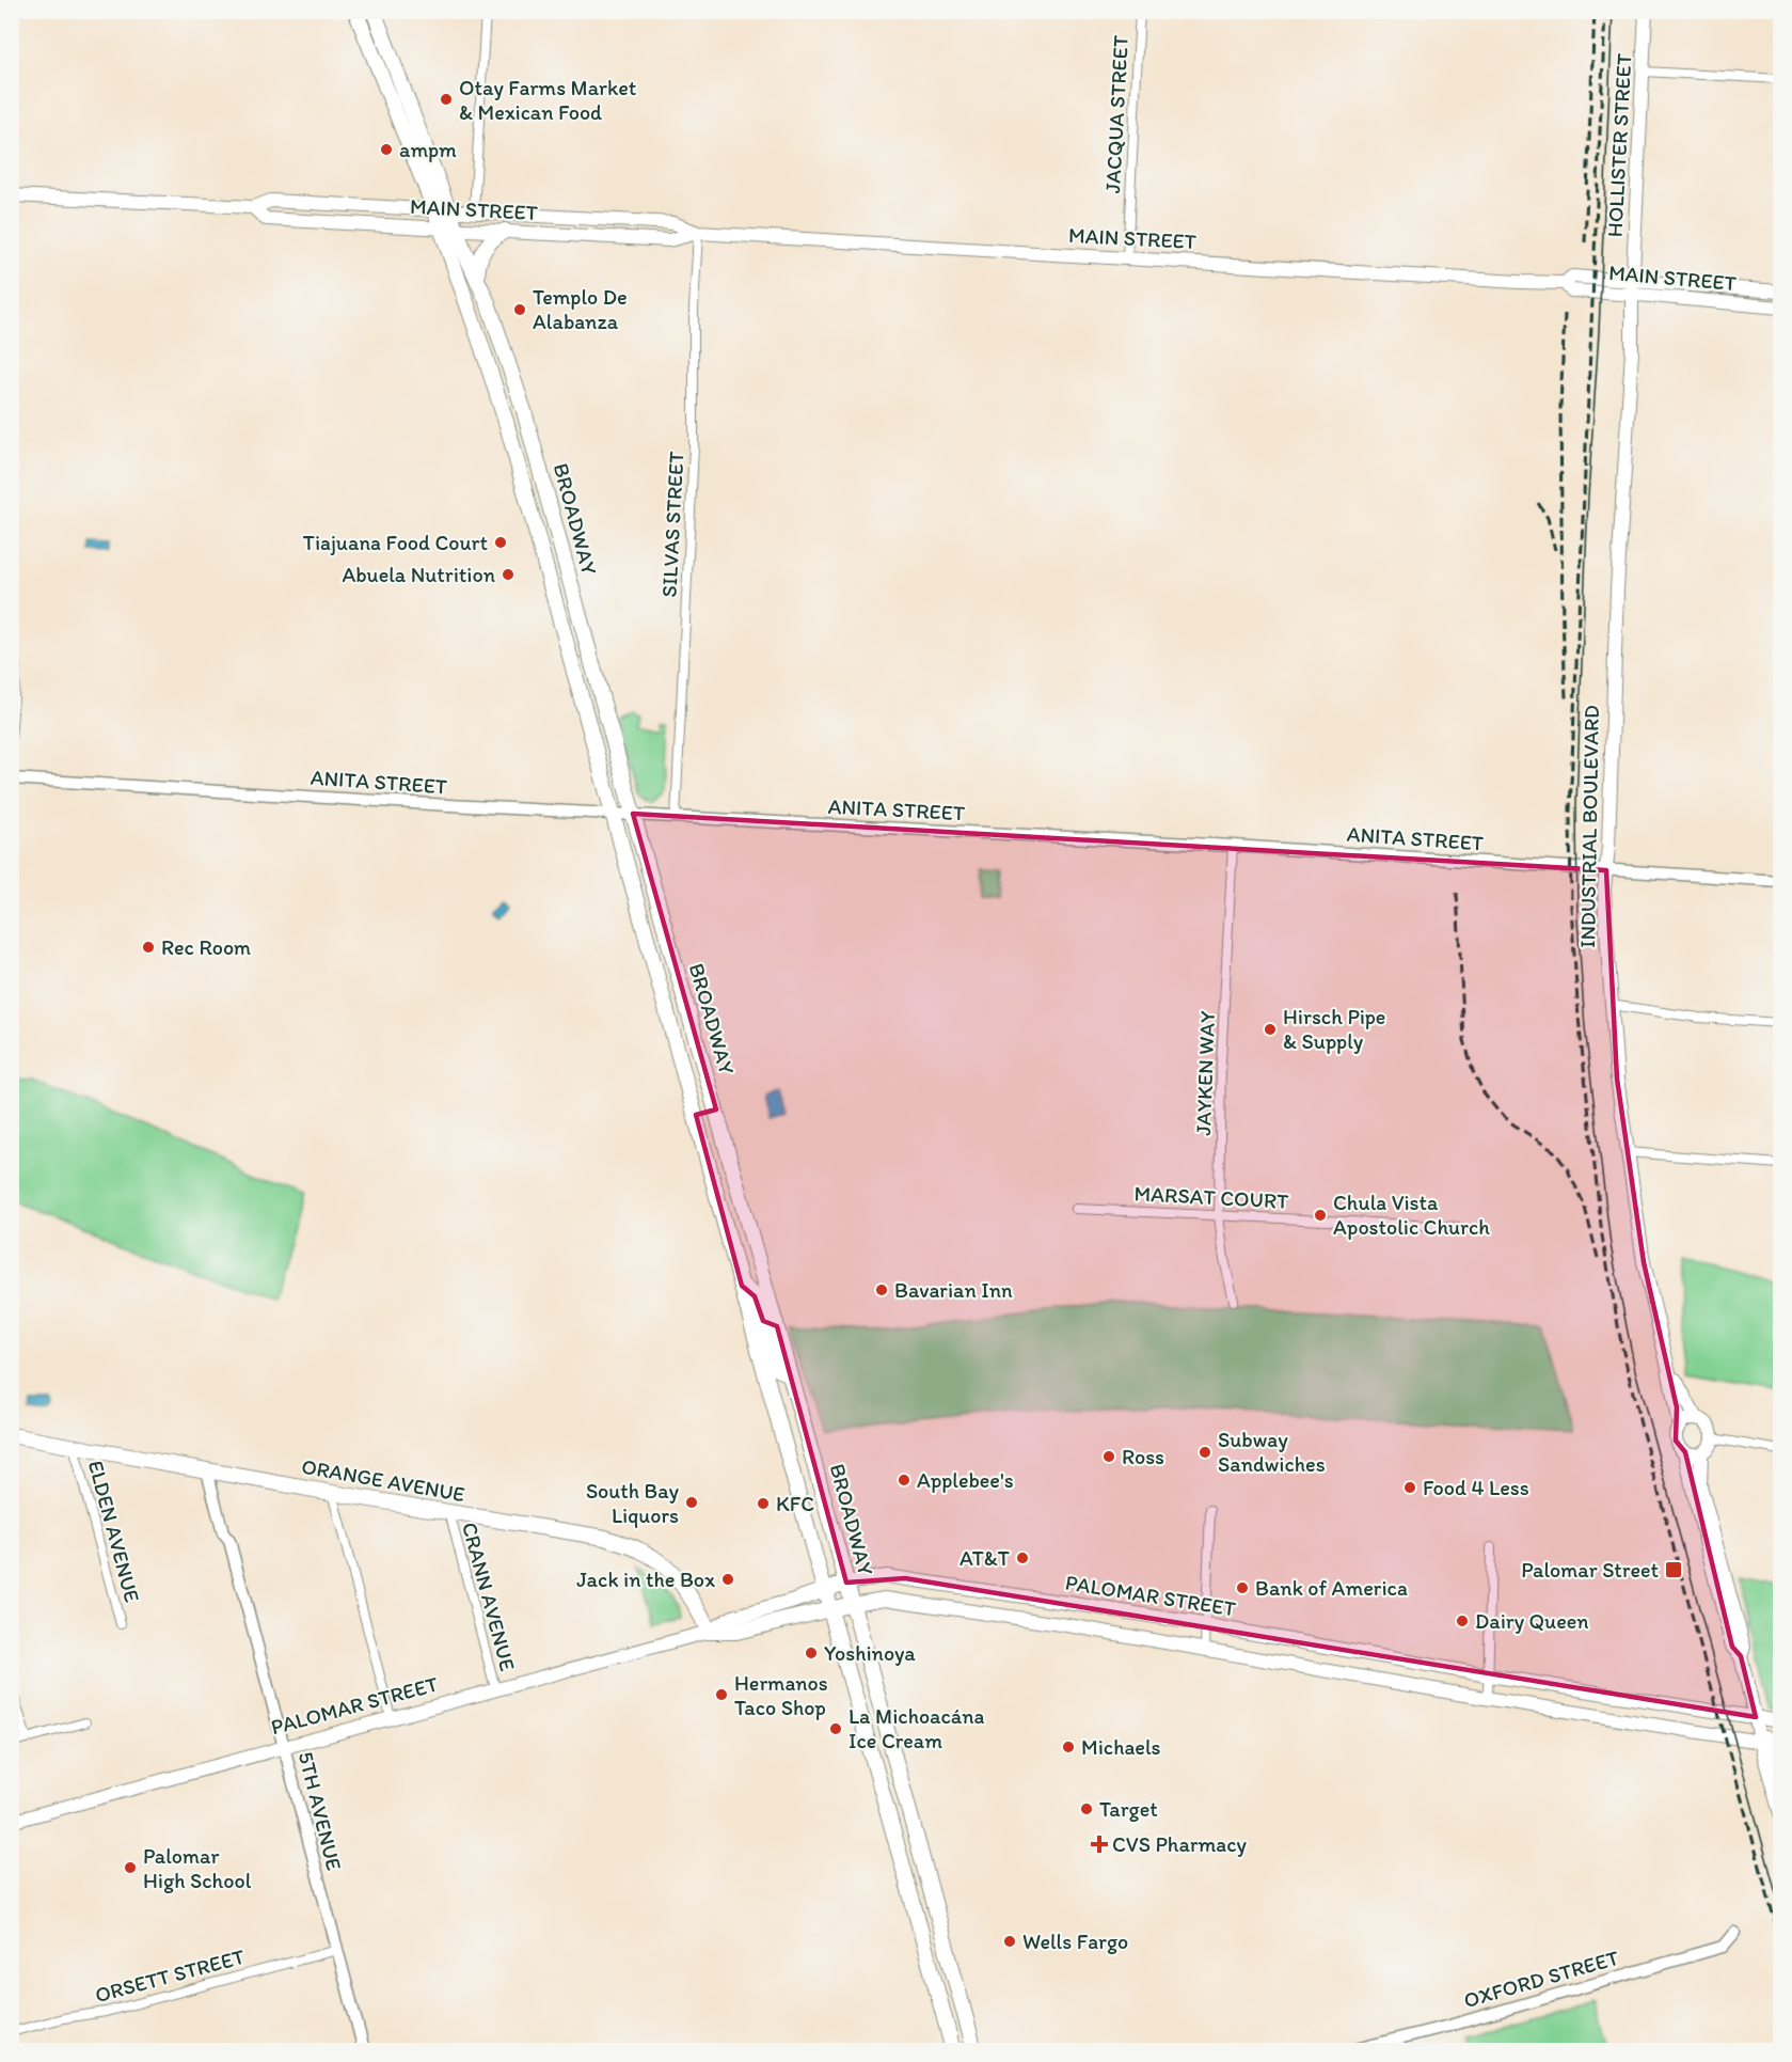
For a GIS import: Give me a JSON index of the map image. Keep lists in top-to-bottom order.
{
  "streets": {
    "main road": [
      "HOLLISTER STREET",
      "MAIN STREET",
      "BROADWAY",
      "INDUSTRIAL BOULEVARD",
      "ORANGE AVENUE",
      "PALOMAR STREET"
    ],
    "street": [
      "JACQUA STREET",
      "SILVAS STREET",
      "ANITA STREET",
      "JAYKEN WAY",
      "MARSAT COURT",
      "ELDEN AVENUE",
      "CRANN AVENUE",
      "5TH AVENUE",
      "ORSETT STREET",
      "OXFORD STREET"
    ]
  },
  "crossings": [
    ["JACQUA STREET", "MAIN STREET"],
    ["HOLLISTER STREET", "MAIN STREET"],
    ["HOLLISTER STREET", "INDUSTRIAL BOULEVARD"],
    ["MAIN STREET", "BROADWAY"],
    ["MAIN STREET", "SILVAS STREET"],
    ["MAIN STREET", "INDUSTRIAL BOULEVARD"],
    ["BROADWAY", "ANITA STREET"],
    ["BROADWAY", "PALOMAR STREET"],
    ["SILVAS STREET", "ANITA STREET"],
    ["ANITA STREET", "INDUSTRIAL BOULEVARD"],
    ["ANITA STREET", "JAYKEN WAY"],
    ["INDUSTRIAL BOULEVARD", "PALOMAR STREET"],
    ["JAYKEN WAY", "MARSAT COURT"],
    ["ORANGE AVENUE", "ELDEN AVENUE"],
    ["ORANGE AVENUE", "PALOMAR STREET"],
    ["ORANGE AVENUE", "CRANN AVENUE"],
    ["ORANGE AVENUE", "5TH AVENUE"],
    ["PALOMAR STREET", "CRANN AVENUE"],
    ["PALOMAR STREET", "5TH AVENUE"],
    ["5TH AVENUE", "ORSETT STREET"]
  ],
  "places": {
    "other": [
      "Otay Farms Market & Mexican Food",
      "ampm",
      "Templo De Alabanza",
      "Tiajuana Food Court",
      "Abuela Nutrition",
      "Rec Room",
      "Hirsch Pipe & Supply",
      "Chula Vista Apostolic Church",
      "Bavarian Inn",
      "Subway Sandwiches",
      "Ross",
      "Applebee's",
      "Food 4 Less",
      "South Bay Liquors",
      "KFC",
      "AT&T",
      "Jack in the Box",
      "Bank of America",
      "Dairy Queen",
      "Yoshinoya",
      "Hermanos Taco Shop",
      "La Michoacána Ice Cream",
      "Michaels",
      "Target",
      "Palomar High School",
      "Wells Fargo"
    ],
    "transit": ["Palomar Street"],
    "health": ["CVS Pharmacy"]
  }
}
